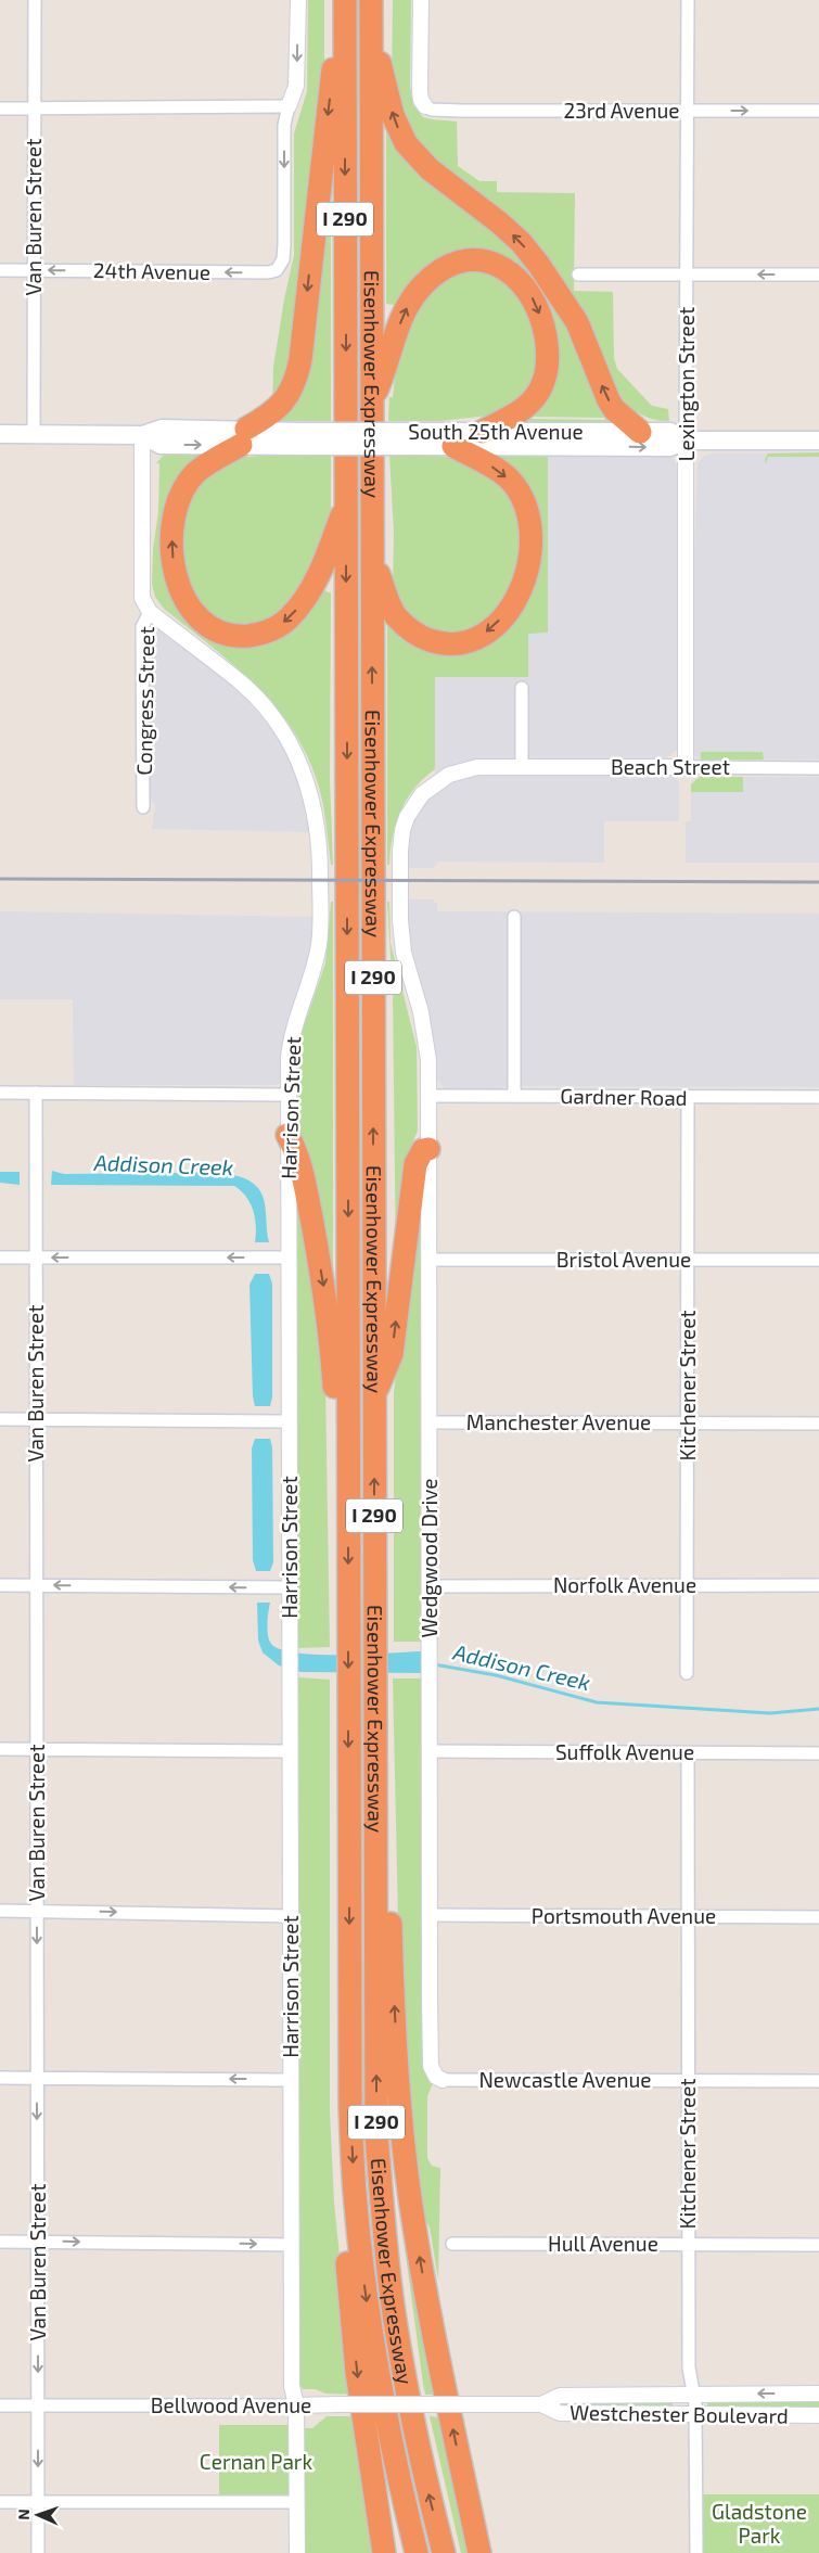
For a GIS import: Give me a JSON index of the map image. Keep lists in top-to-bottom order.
{
  "streets": {
    "highway": ["I 290", "Eisenhower Expressway"],
    "main road": ["South 25th Avenue"],
    "street": [
      "23rd Avenue",
      "Van Buren Street",
      "24th Avenue",
      "Lexington Street",
      "Congress Street",
      "Beach Street",
      "Gardner Road",
      "Harrison Street",
      "Bristol Avenue",
      "Kitchener Street",
      "Manchester Avenue",
      "Wedgwood Drive",
      "Norfolk Avenue",
      "Suffolk Avenue",
      "Portsmouth Avenue",
      "Newcastle Avenue",
      "Hull Avenue",
      "Bellwood Avenue",
      "Westchester Boulevard"
    ]
  },
  "crossings": [
    ["23rd Avenue", "Lexington Street"],
    ["Van Buren Street", "24th Avenue"],
    ["Van Buren Street", "South 25th Avenue"],
    ["Van Buren Street", "Bellwood Avenue"],
    ["Lexington Street", "South 25th Avenue"],
    ["Lexington Street", "Beach Street"],
    ["South 25th Avenue", "Congress Street"],
    ["Congress Street", "Harrison Street"],
    ["Beach Street", "Gardner Road"],
    ["Beach Street", "Wedgwood Drive"],
    ["Gardner Road", "Kitchener Street"],
    ["Gardner Road", "Wedgwood Drive"],
    ["Harrison Street", "Bellwood Avenue"],
    ["Bristol Avenue", "Kitchener Street"],
    ["Bristol Avenue", "Wedgwood Drive"],
    ["Kitchener Street", "Manchester Avenue"],
    ["Kitchener Street", "Norfolk Avenue"],
    ["Kitchener Street", "Suffolk Avenue"],
    ["Kitchener Street", "Portsmouth Avenue"],
    ["Kitchener Street", "Newcastle Avenue"],
    ["Kitchener Street", "Hull Avenue"],
    ["Kitchener Street", "Westchester Boulevard"],
    ["Manchester Avenue", "Wedgwood Drive"],
    ["Wedgwood Drive", "Norfolk Avenue"],
    ["Wedgwood Drive", "Suffolk Avenue"],
    ["Wedgwood Drive", "Portsmouth Avenue"],
    ["Wedgwood Drive", "Newcastle Avenue"],
    ["Bellwood Avenue", "Westchester Boulevard"]
  ],
  "water": ["Addison Creek"],
  "parks": ["Cernan Park", "Gladstone Park"],
  "north": "left"
}
